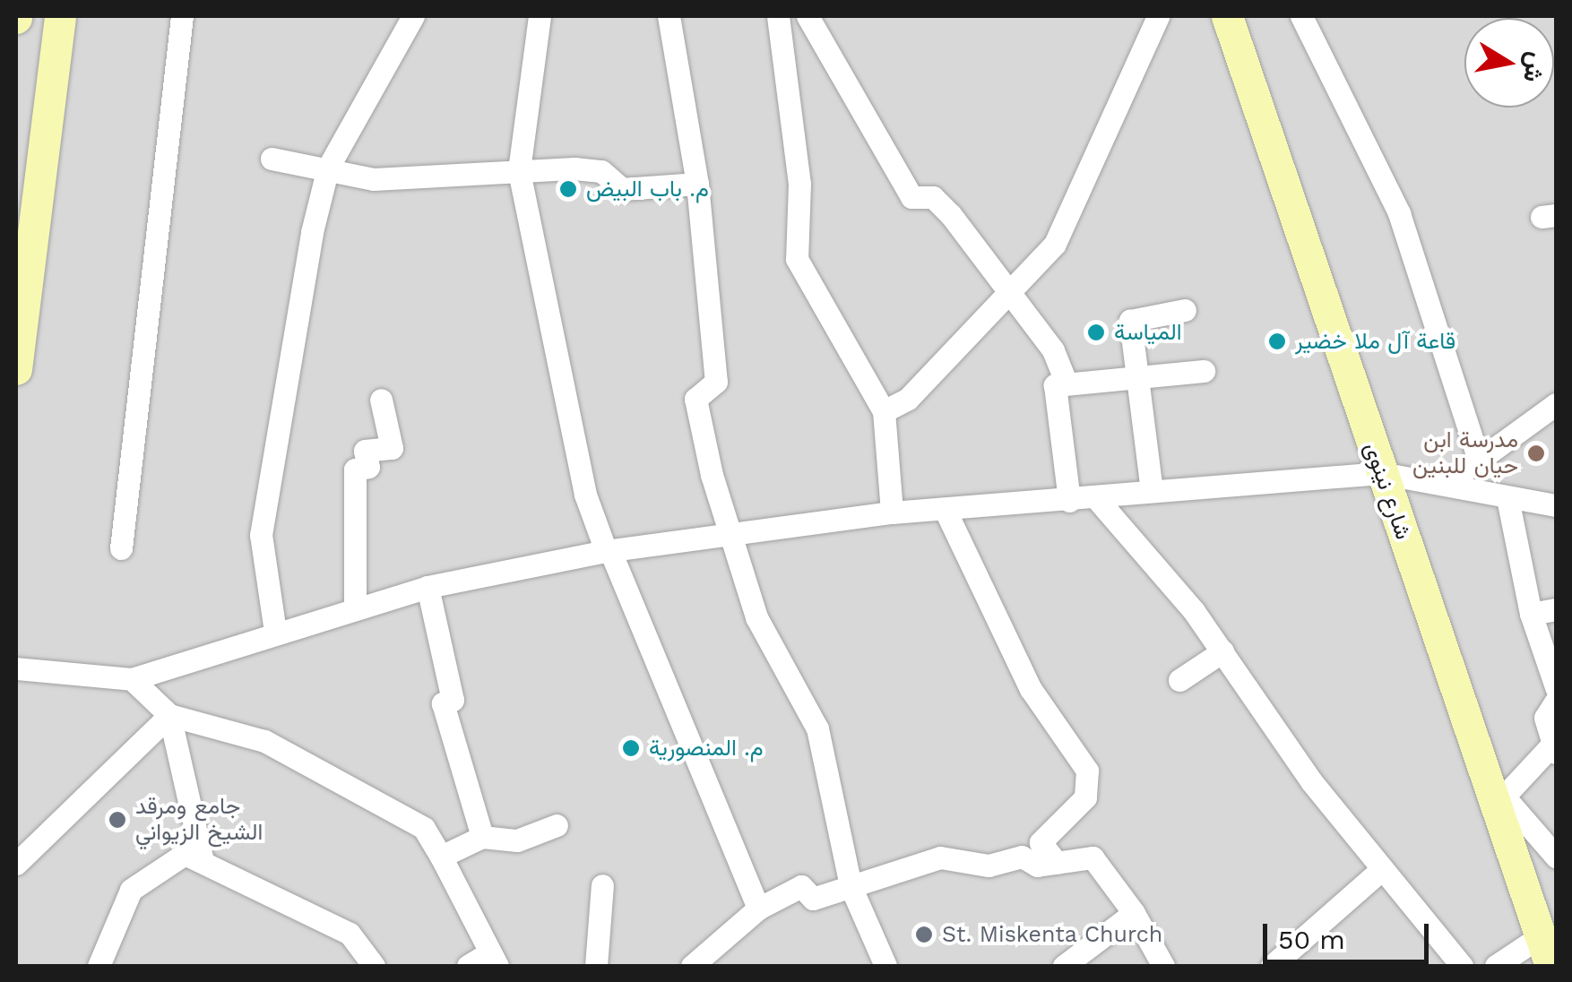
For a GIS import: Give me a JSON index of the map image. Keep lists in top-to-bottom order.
{
  "streets": {
    "main road": ["شارع نينوى"]
  },
  "places": [
    "م. باب البيض",
    "المياسة",
    "قاعة آل ملا خضير",
    "مدرسة ابن حيان للبنين",
    "م. المنصورية",
    "جامع ومرقد الشيخ الزيواني",
    "St. Miskenta Church"
  ],
  "scale_bar": "50 m",
  "north": "right"
}
